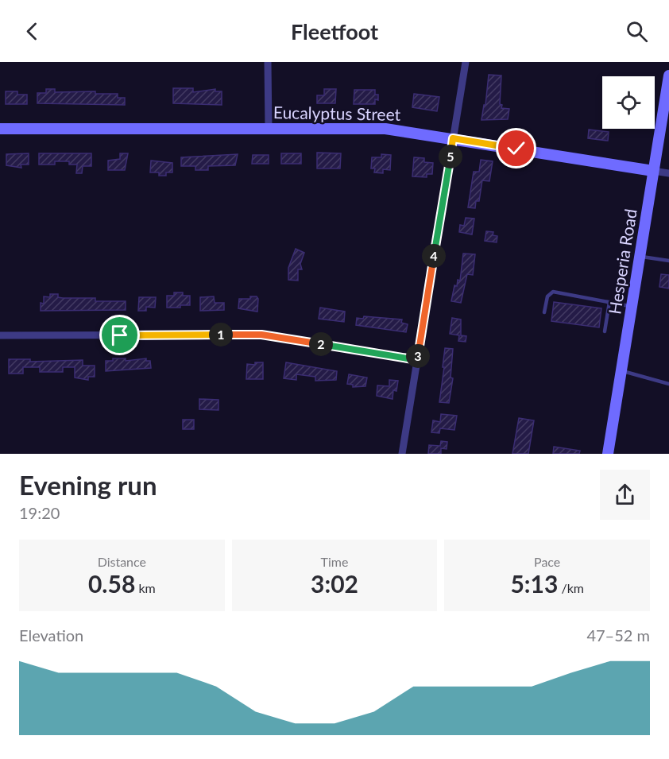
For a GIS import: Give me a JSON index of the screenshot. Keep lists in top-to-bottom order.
{
  "streets": {
    "main road": ["Eucalyptus Street", "Hesperia Road"]
  },
  "crossings": [
    ["Eucalyptus Street", "Hesperia Road"]
  ],
  "page": {
    "header": "Fleetfoot",
    "pins": [
      "5",
      "4",
      "1",
      "2",
      "3"
    ],
    "heading": ["Evening run", "19:20"],
    "stats": [
      ["Distance", "0.58 km"],
      ["Time", "3:02"],
      ["Pace", "5:13 /km"]
    ],
    "chart": ["Elevation", "47–52 m"]
  }
}
